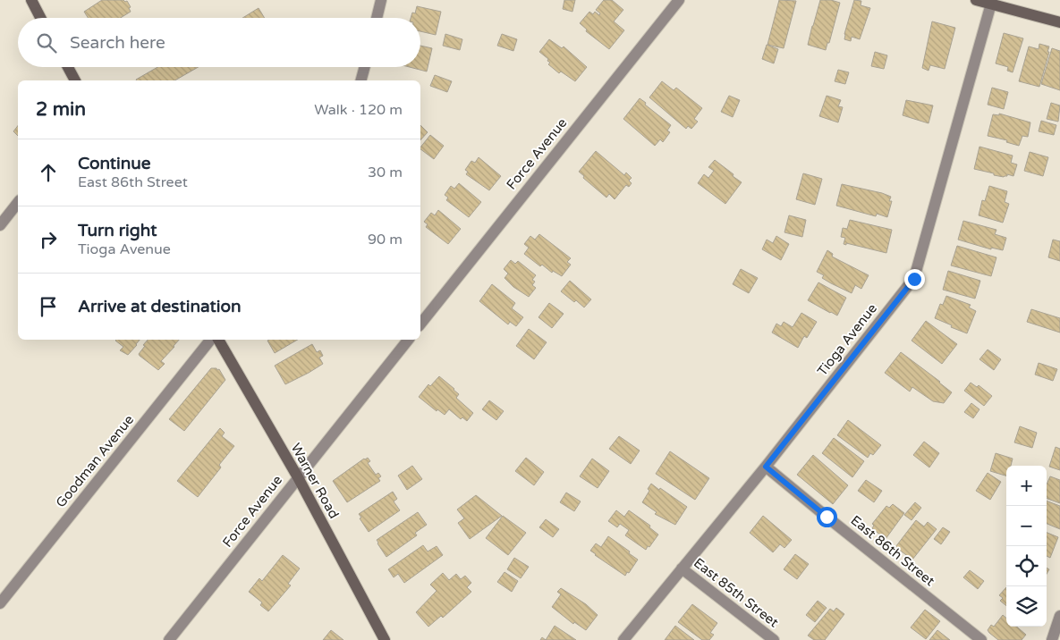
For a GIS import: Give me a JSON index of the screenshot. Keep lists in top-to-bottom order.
{
  "streets": {
    "main road": ["Warner Road"],
    "street": [
      "Force Avenue",
      "Tioga Avenue",
      "Goodman Avenue",
      "East 86th Street",
      "East 85th Street"
    ]
  },
  "crossings": [
    ["Force Avenue", "Warner Road"],
    ["Tioga Avenue", "East 86th Street"],
    ["Tioga Avenue", "East 85th Street"]
  ],
  "page": {
    "search": "Search here",
    "heading": ["2 min", "Walk · 120 m"],
    "list": [
      ["Continue", "East 86th Street", "30 m"],
      ["Turn right", "Tioga Avenue", "90 m"],
      "Arrive at destination"
    ],
    "map_buttons": ["+", "−"]
  }
}
